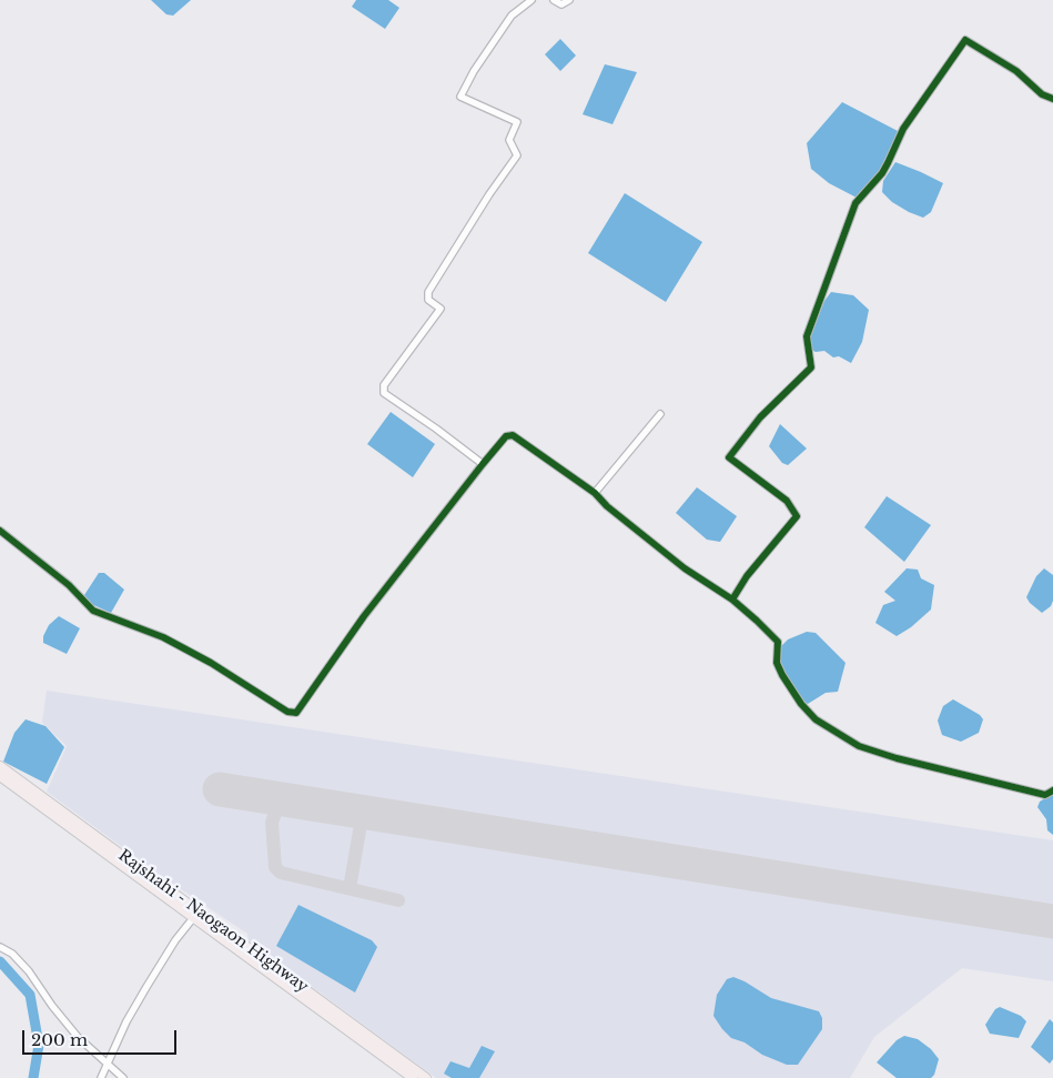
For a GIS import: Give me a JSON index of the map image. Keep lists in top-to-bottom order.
{
  "streets": {
    "main road": ["Rajshahi - Naogaon Highway"]
  },
  "scale_bar": "200 m"
}
